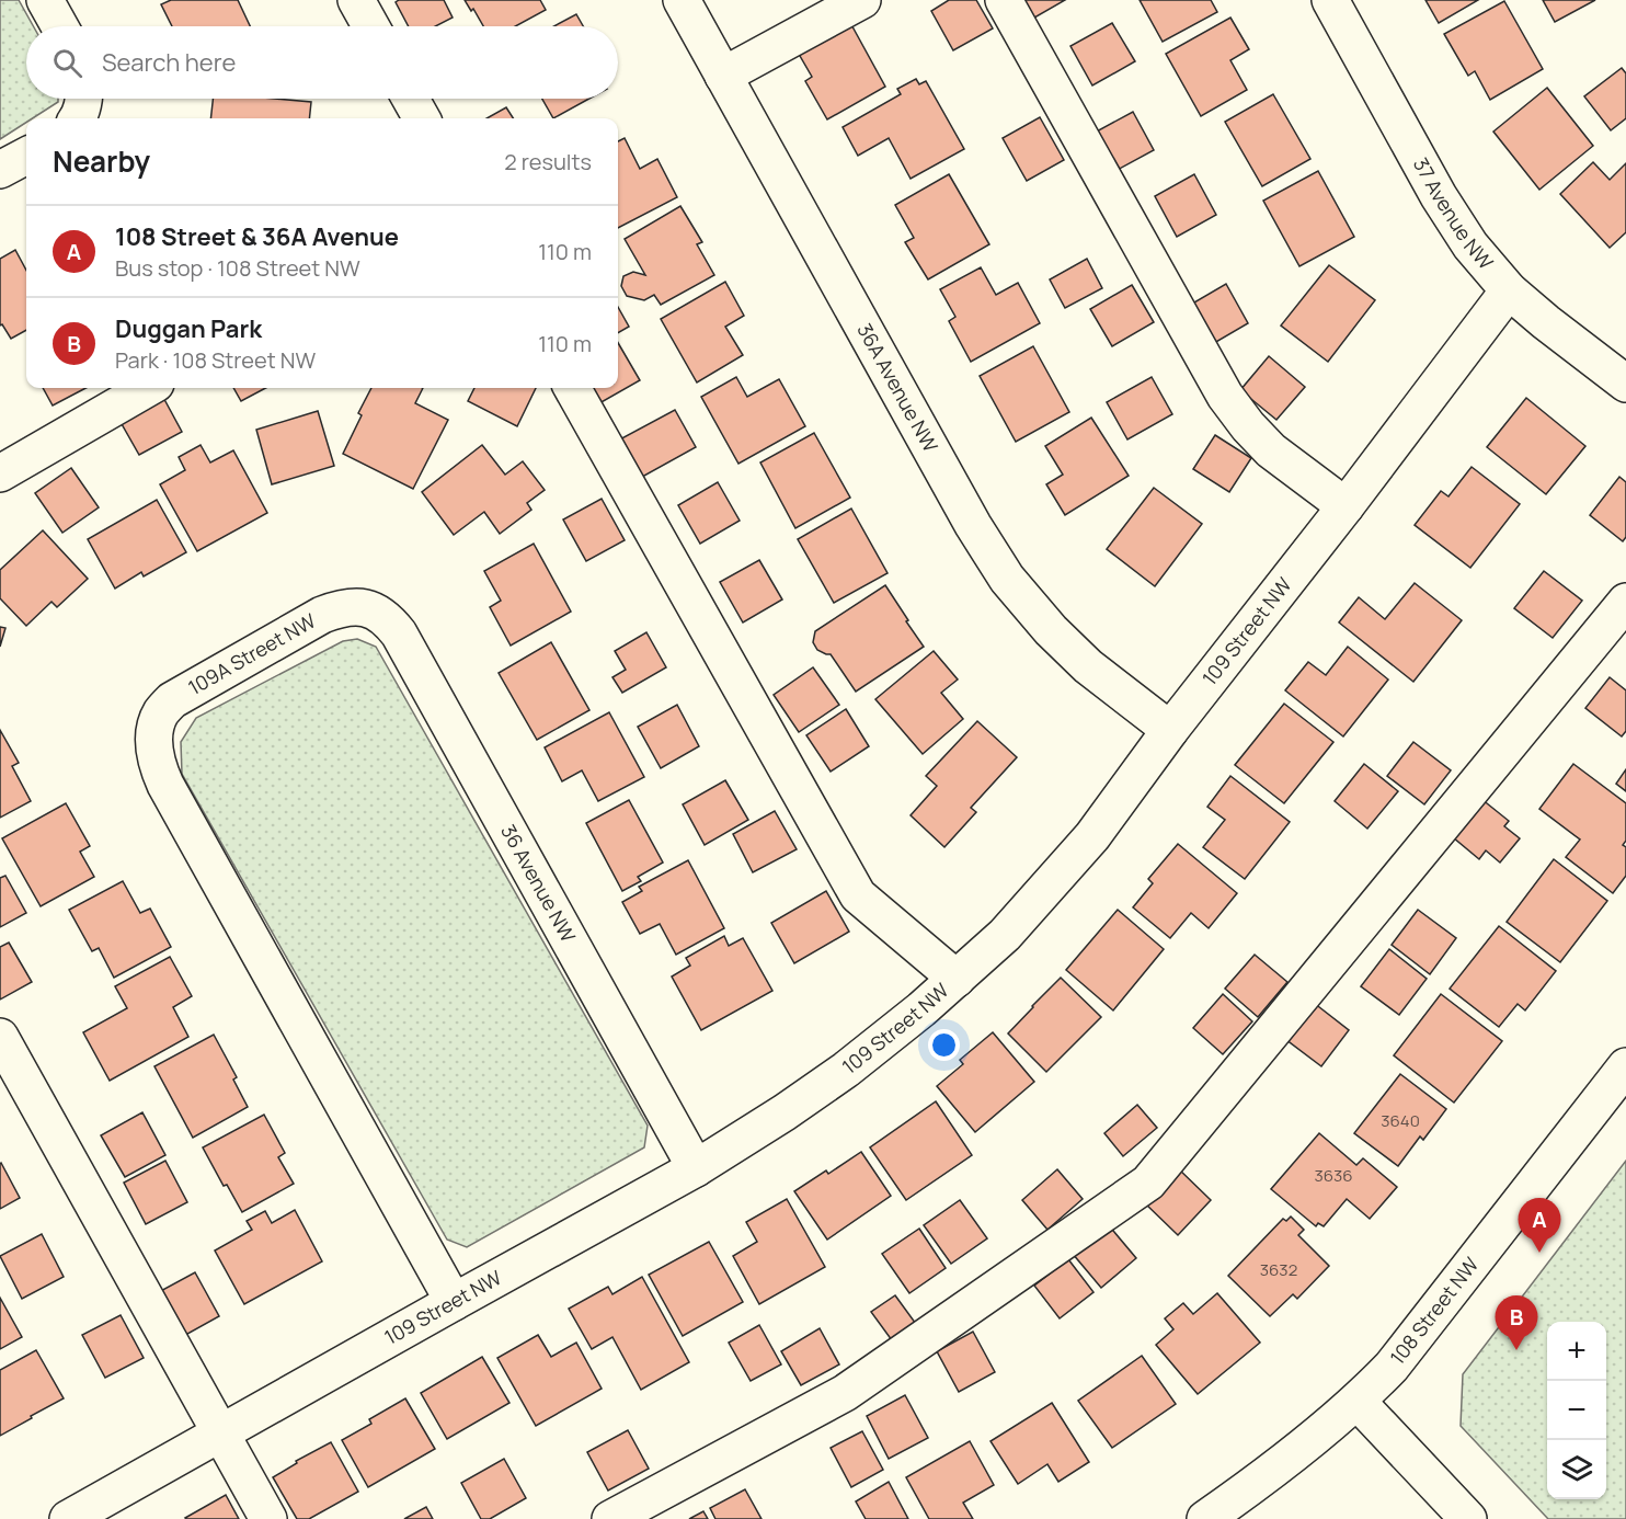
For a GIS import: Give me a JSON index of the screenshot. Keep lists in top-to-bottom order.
{
  "streets": {
    "street": [
      "37 Avenue NW",
      "36A Avenue NW",
      "109 Street NW",
      "109A Street NW",
      "36 Avenue NW",
      "108 Street NW"
    ]
  },
  "crossings": [
    ["37 Avenue NW", "109 Street NW"],
    ["36A Avenue NW", "109 Street NW"],
    ["109 Street NW", "109A Street NW"],
    ["109 Street NW", "36 Avenue NW"],
    ["109A Street NW", "36 Avenue NW"]
  ],
  "house_numbers": ["3640", "3636", "3632"],
  "page": {
    "search": "Search here",
    "heading": ["Nearby", "2 results"],
    "list": [
      {
        "mark": "A",
        "name": "108 Street & 36A Avenue",
        "note": "Bus stop · 108 Street NW",
        "value": "110 m"
      },
      {
        "mark": "B",
        "name": "Duggan Park",
        "note": "Park · 108 Street NW",
        "value": "110 m"
      }
    ],
    "pins": ["A", "B"],
    "map_buttons": ["+", "−"]
  }
}
